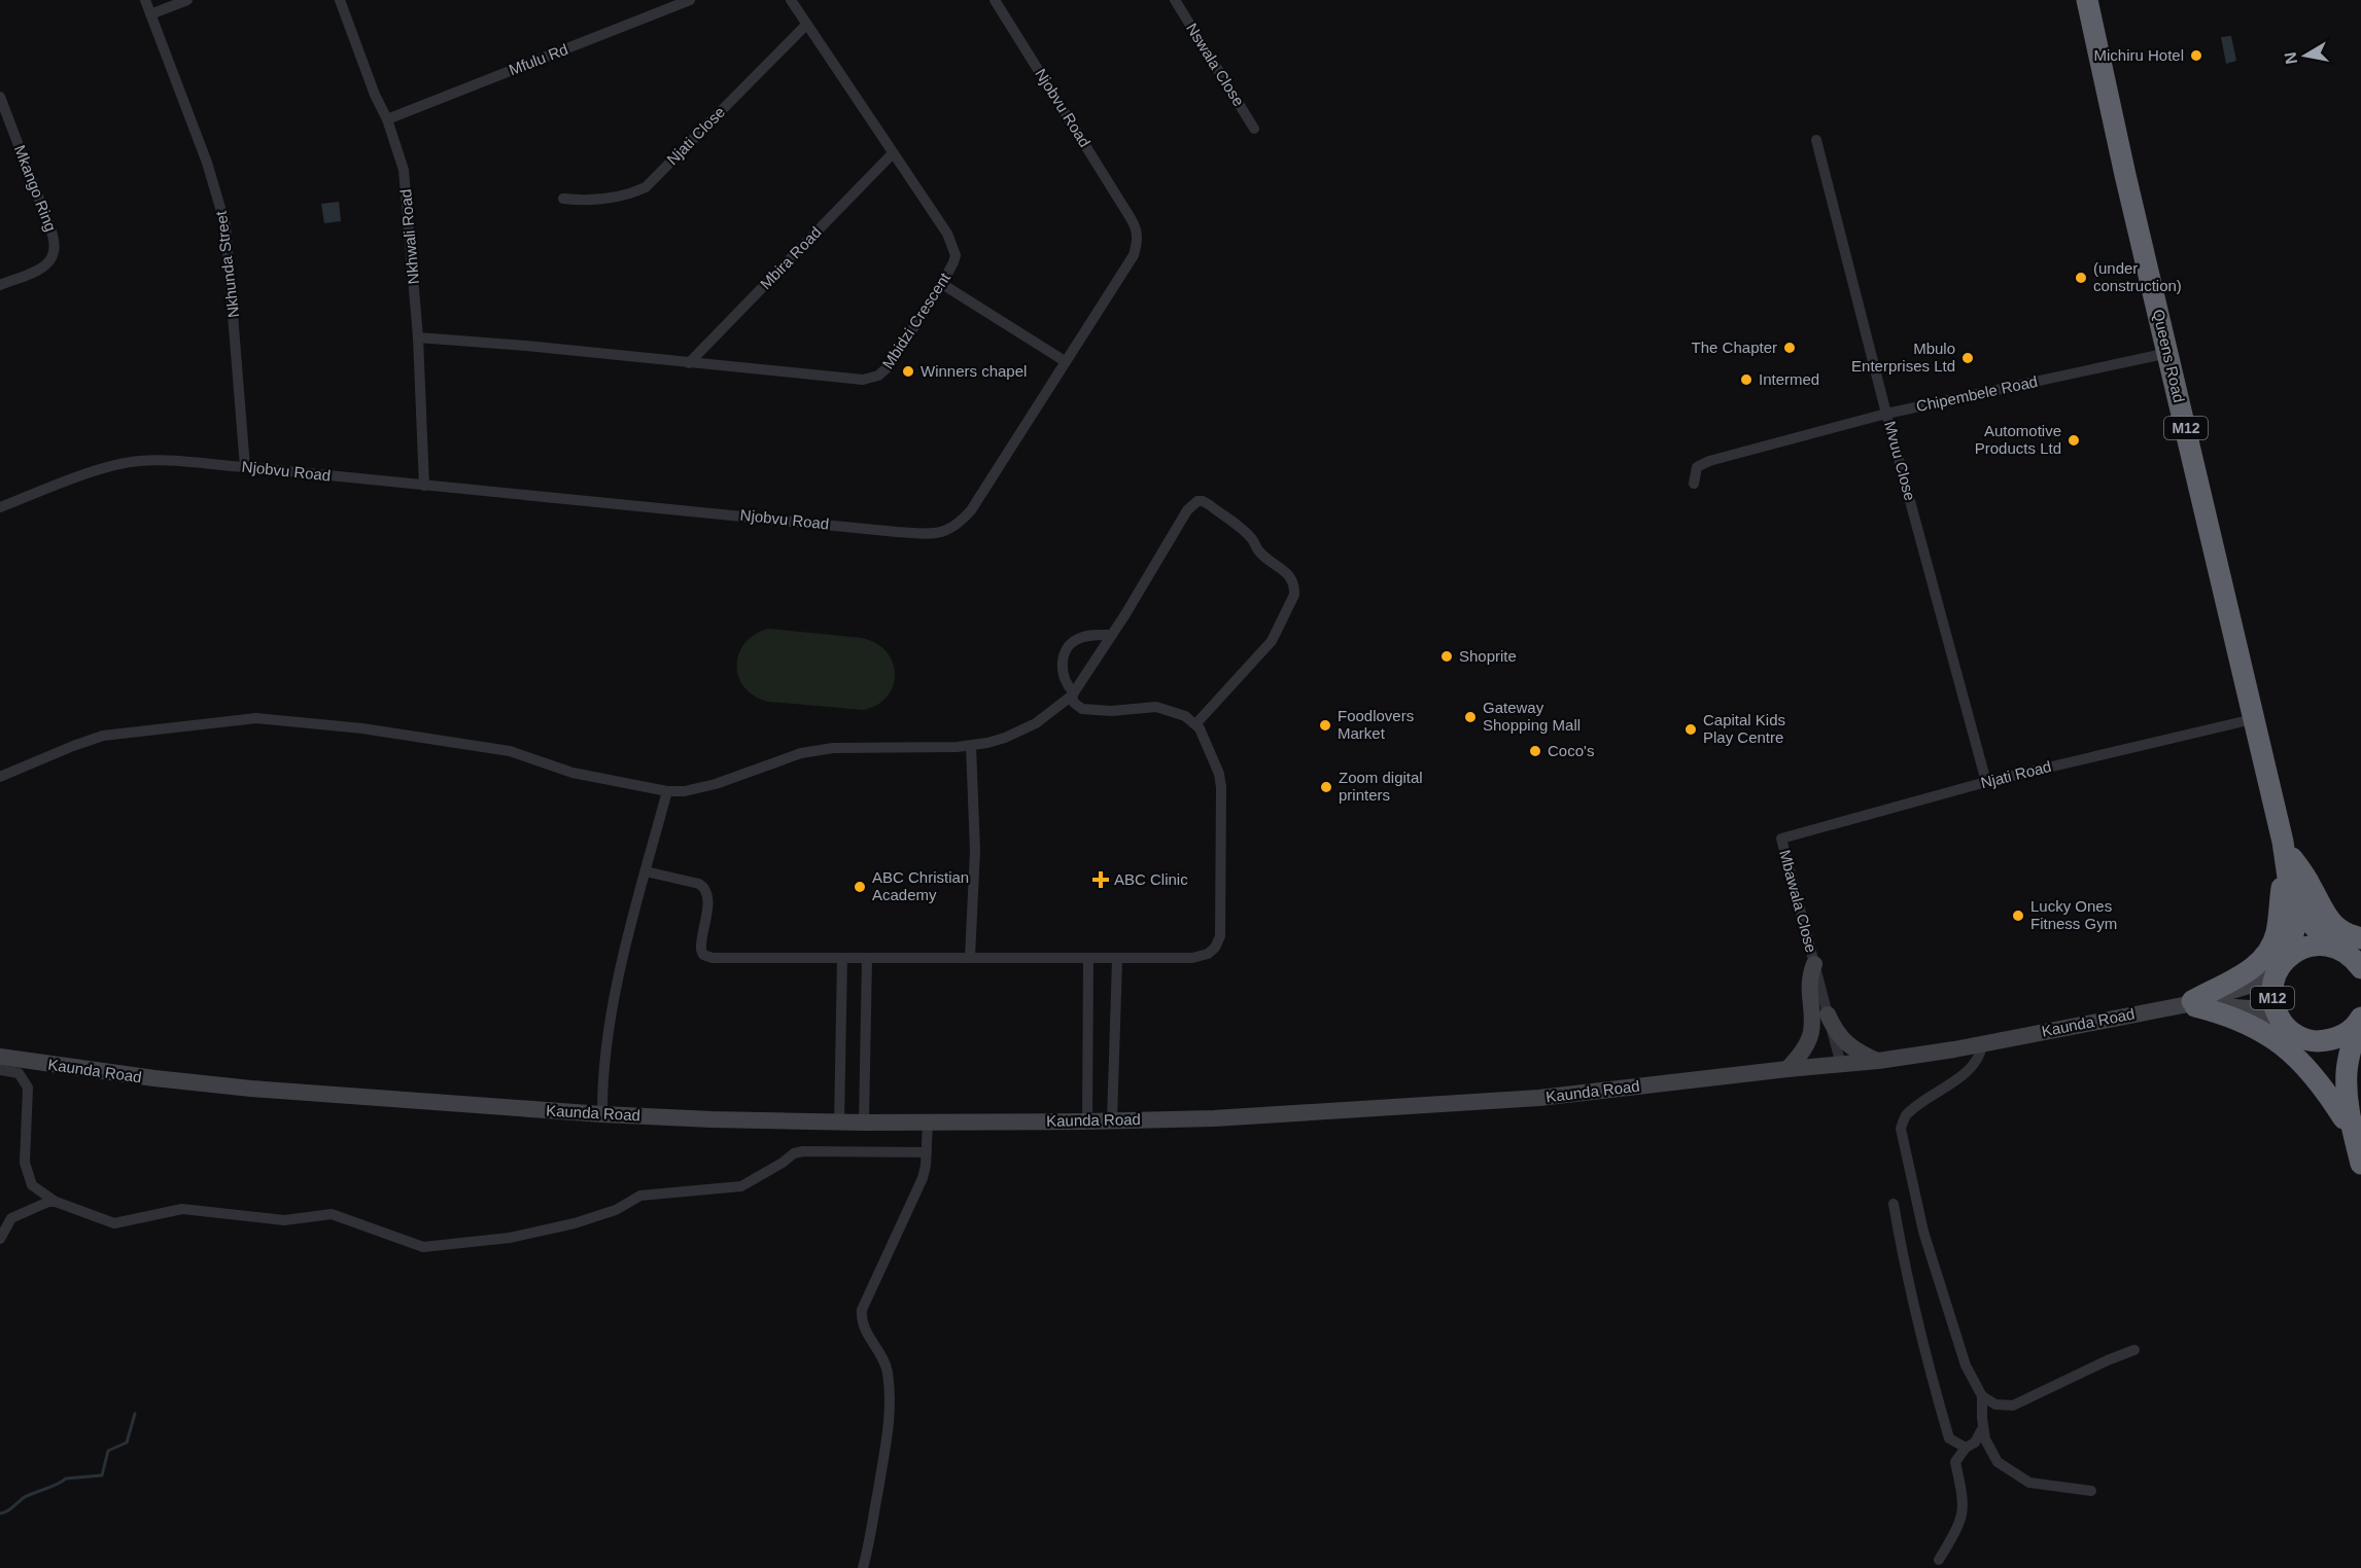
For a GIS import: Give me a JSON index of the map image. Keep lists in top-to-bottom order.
{
  "streets": {
    "highway": ["Queens Road", "M12"],
    "main road": ["Kaunda Road"],
    "street": [
      "Mfulu Rd",
      "Nswala Close",
      "Njobvu Road",
      "Njati Close",
      "Mkango Ring",
      "Nkhwali Road",
      "Mbira Road",
      "Nkhunda Street",
      "Mbidzi Crescent",
      "Chipembele Road",
      "Mvuu Close",
      "Njati Road",
      "Mbawala Close"
    ]
  },
  "crossings": [
    ["Mfulu Rd", "Nkhwali Road"],
    ["Njobvu Road", "Nkhwali Road"],
    ["Njobvu Road", "Nkhunda Street"],
    ["Njati Close", "Mbidzi Crescent"],
    ["Nkhwali Road", "Mbidzi Crescent"],
    ["Mbira Road", "Mbidzi Crescent"],
    ["Queens Road", "Chipembele Road"],
    ["Queens Road", "M12"],
    ["Queens Road", "Njati Road"],
    ["Chipembele Road", "Mvuu Close"],
    ["M12", "Kaunda Road"],
    ["Mvuu Close", "Njati Road"],
    ["Njati Road", "Mbawala Close"],
    ["Mbawala Close", "Kaunda Road"]
  ],
  "places": {
    "other": [
      "Michiru Hotel",
      "(under construction)",
      "The Chapter",
      "Mbulo Enterprises Ltd",
      "Winners chapel",
      "Intermed",
      "Automotive Products Ltd",
      "Shoprite",
      "Gateway Shopping Mall",
      "Foodlovers Market",
      "Capital Kids Play Centre",
      "Coco's",
      "Zoom digital printers",
      "ABC Christian Academy",
      "Lucky Ones Fitness Gym"
    ],
    "health": ["ABC Clinic"]
  },
  "north": "left"
}
